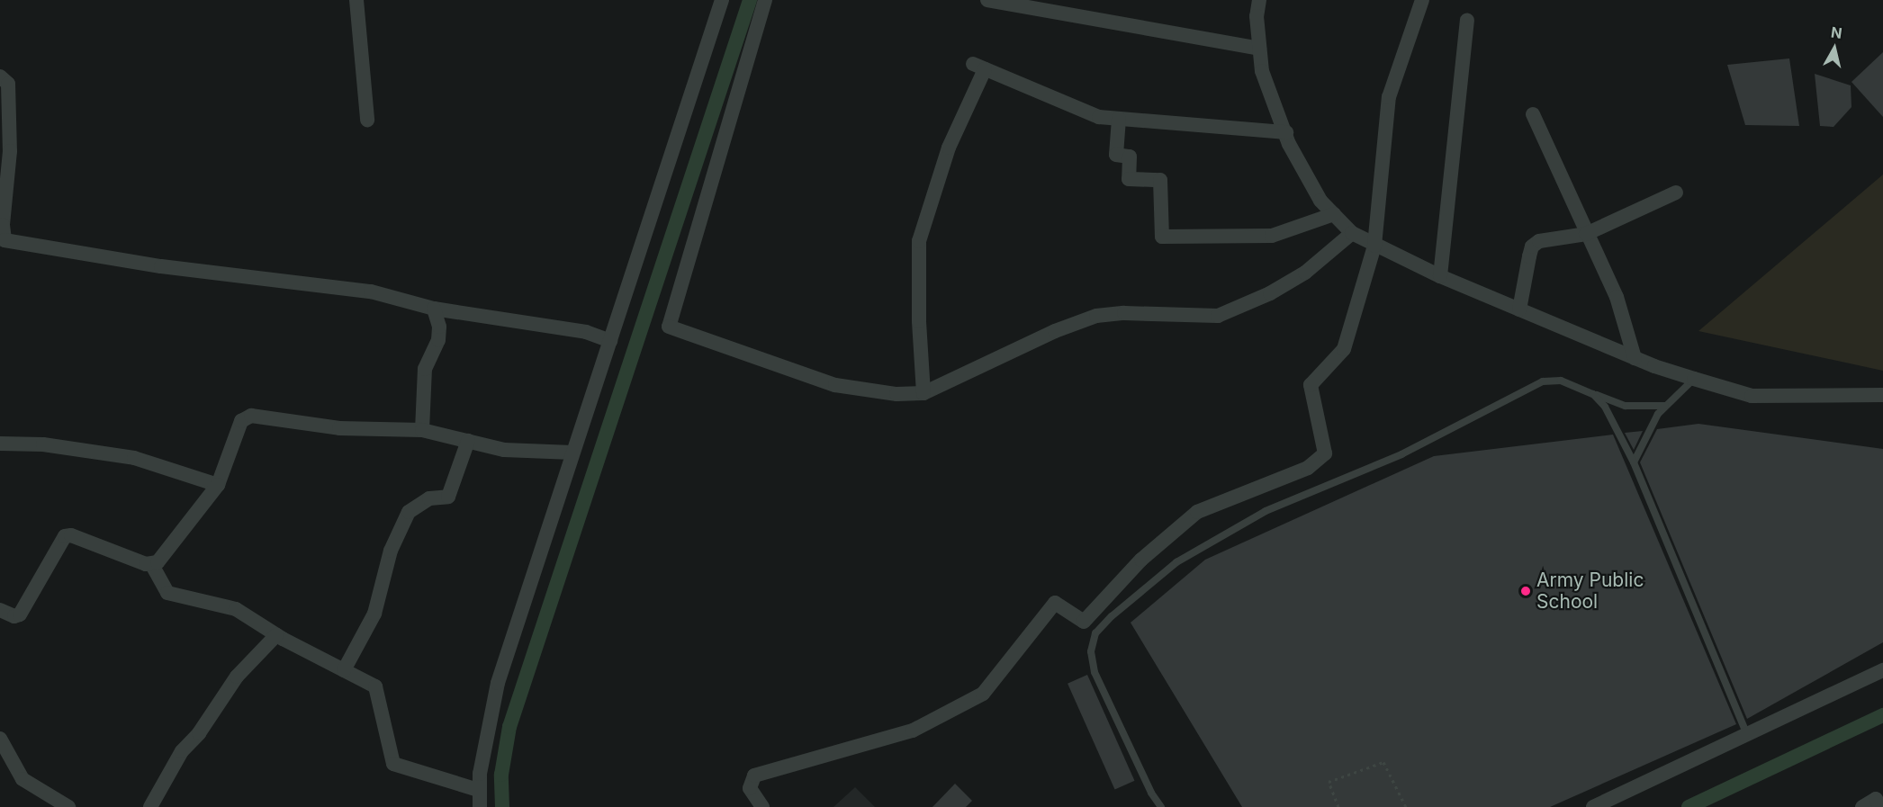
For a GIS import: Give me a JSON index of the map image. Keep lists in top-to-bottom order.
{
  "places": ["Army Public School"],
  "north": "top"
}
